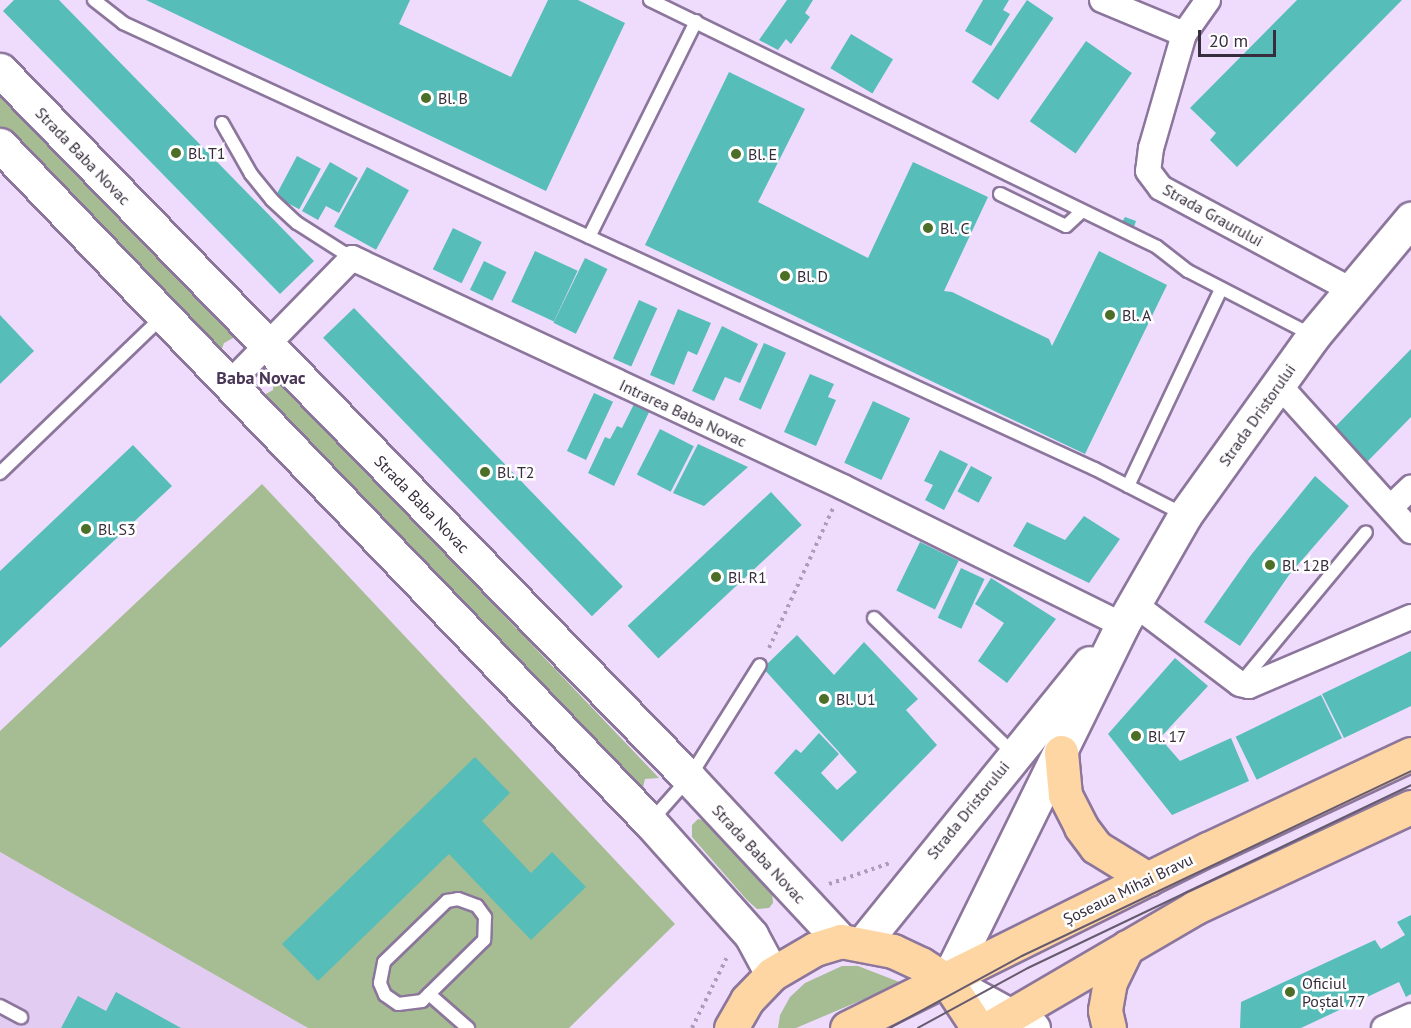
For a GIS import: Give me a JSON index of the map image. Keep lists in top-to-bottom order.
{
  "streets": {
    "main road": ["Strada Baba Novac", "Strada Dristorului", "Șoseaua Mihai Bravu"],
    "street": ["Strada Graurului", "Intrarea Baba Novac"]
  },
  "crossings": [
    ["Strada Baba Novac", "Strada Dristorului"],
    ["Strada Graurului", "Strada Dristorului"],
    ["Intrarea Baba Novac", "Strada Dristorului"],
    ["Strada Dristorului", "Șoseaua Mihai Bravu"]
  ],
  "districts": ["Baba Novac"],
  "places": [
    "Bl. B",
    "Bl. T1",
    "Bl. E",
    "Bl. C",
    "Bl. D",
    "Bl. A",
    "Bl. T2",
    "Bl. S3",
    "Bl. 12B",
    "Bl. R1",
    "Bl. U1",
    "Bl. 17",
    "Oficiul Poștal 77"
  ],
  "scale_bar": "20 m"
}
